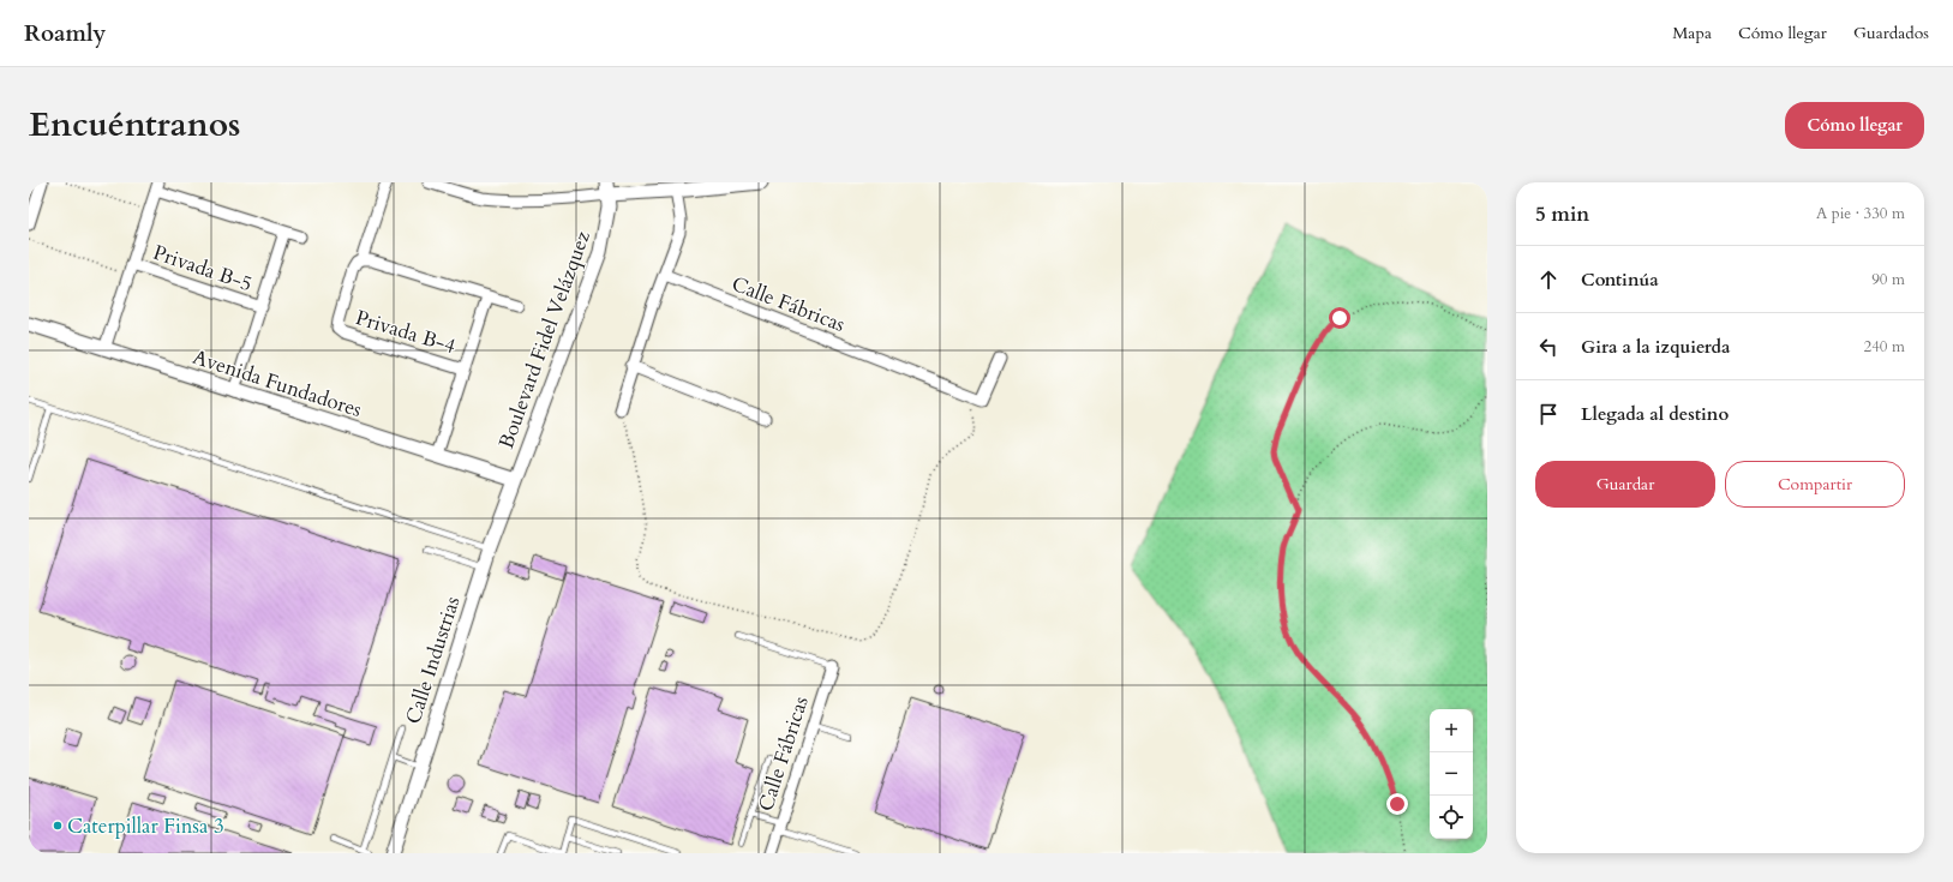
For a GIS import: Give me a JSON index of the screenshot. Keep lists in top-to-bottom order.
{
  "streets": {
    "street": [
      "Privada B-5",
      "Calle Fábricas",
      "Privada B-4",
      "Boulevard Fidel Velázquez",
      "Avenida Fundadores",
      "Calle Industrias"
    ]
  },
  "crossings": [
    ["Privada B-5", "Avenida Fundadores"],
    ["Privada B-4", "Avenida Fundadores"],
    ["Boulevard Fidel Velázquez", "Avenida Fundadores"],
    ["Boulevard Fidel Velázquez", "Calle Industrias"],
    ["Avenida Fundadores", "Calle Industrias"]
  ],
  "places": ["Caterpillar Finsa 3"],
  "page": {
    "header": "Roamly",
    "nav": ["Mapa", "Cómo llegar", "Guardados"],
    "title": "Encuéntranos",
    "buttons": [
      "Cómo llegar",
      ["Guardar", "Compartir"]
    ],
    "heading": ["5 min", "A pie · 330 m"],
    "list": [
      ["Continúa", "90 m"],
      ["Gira a la izquierda", "240 m"],
      "Llegada al destino"
    ],
    "map_buttons": ["+", "−"]
  }
}
